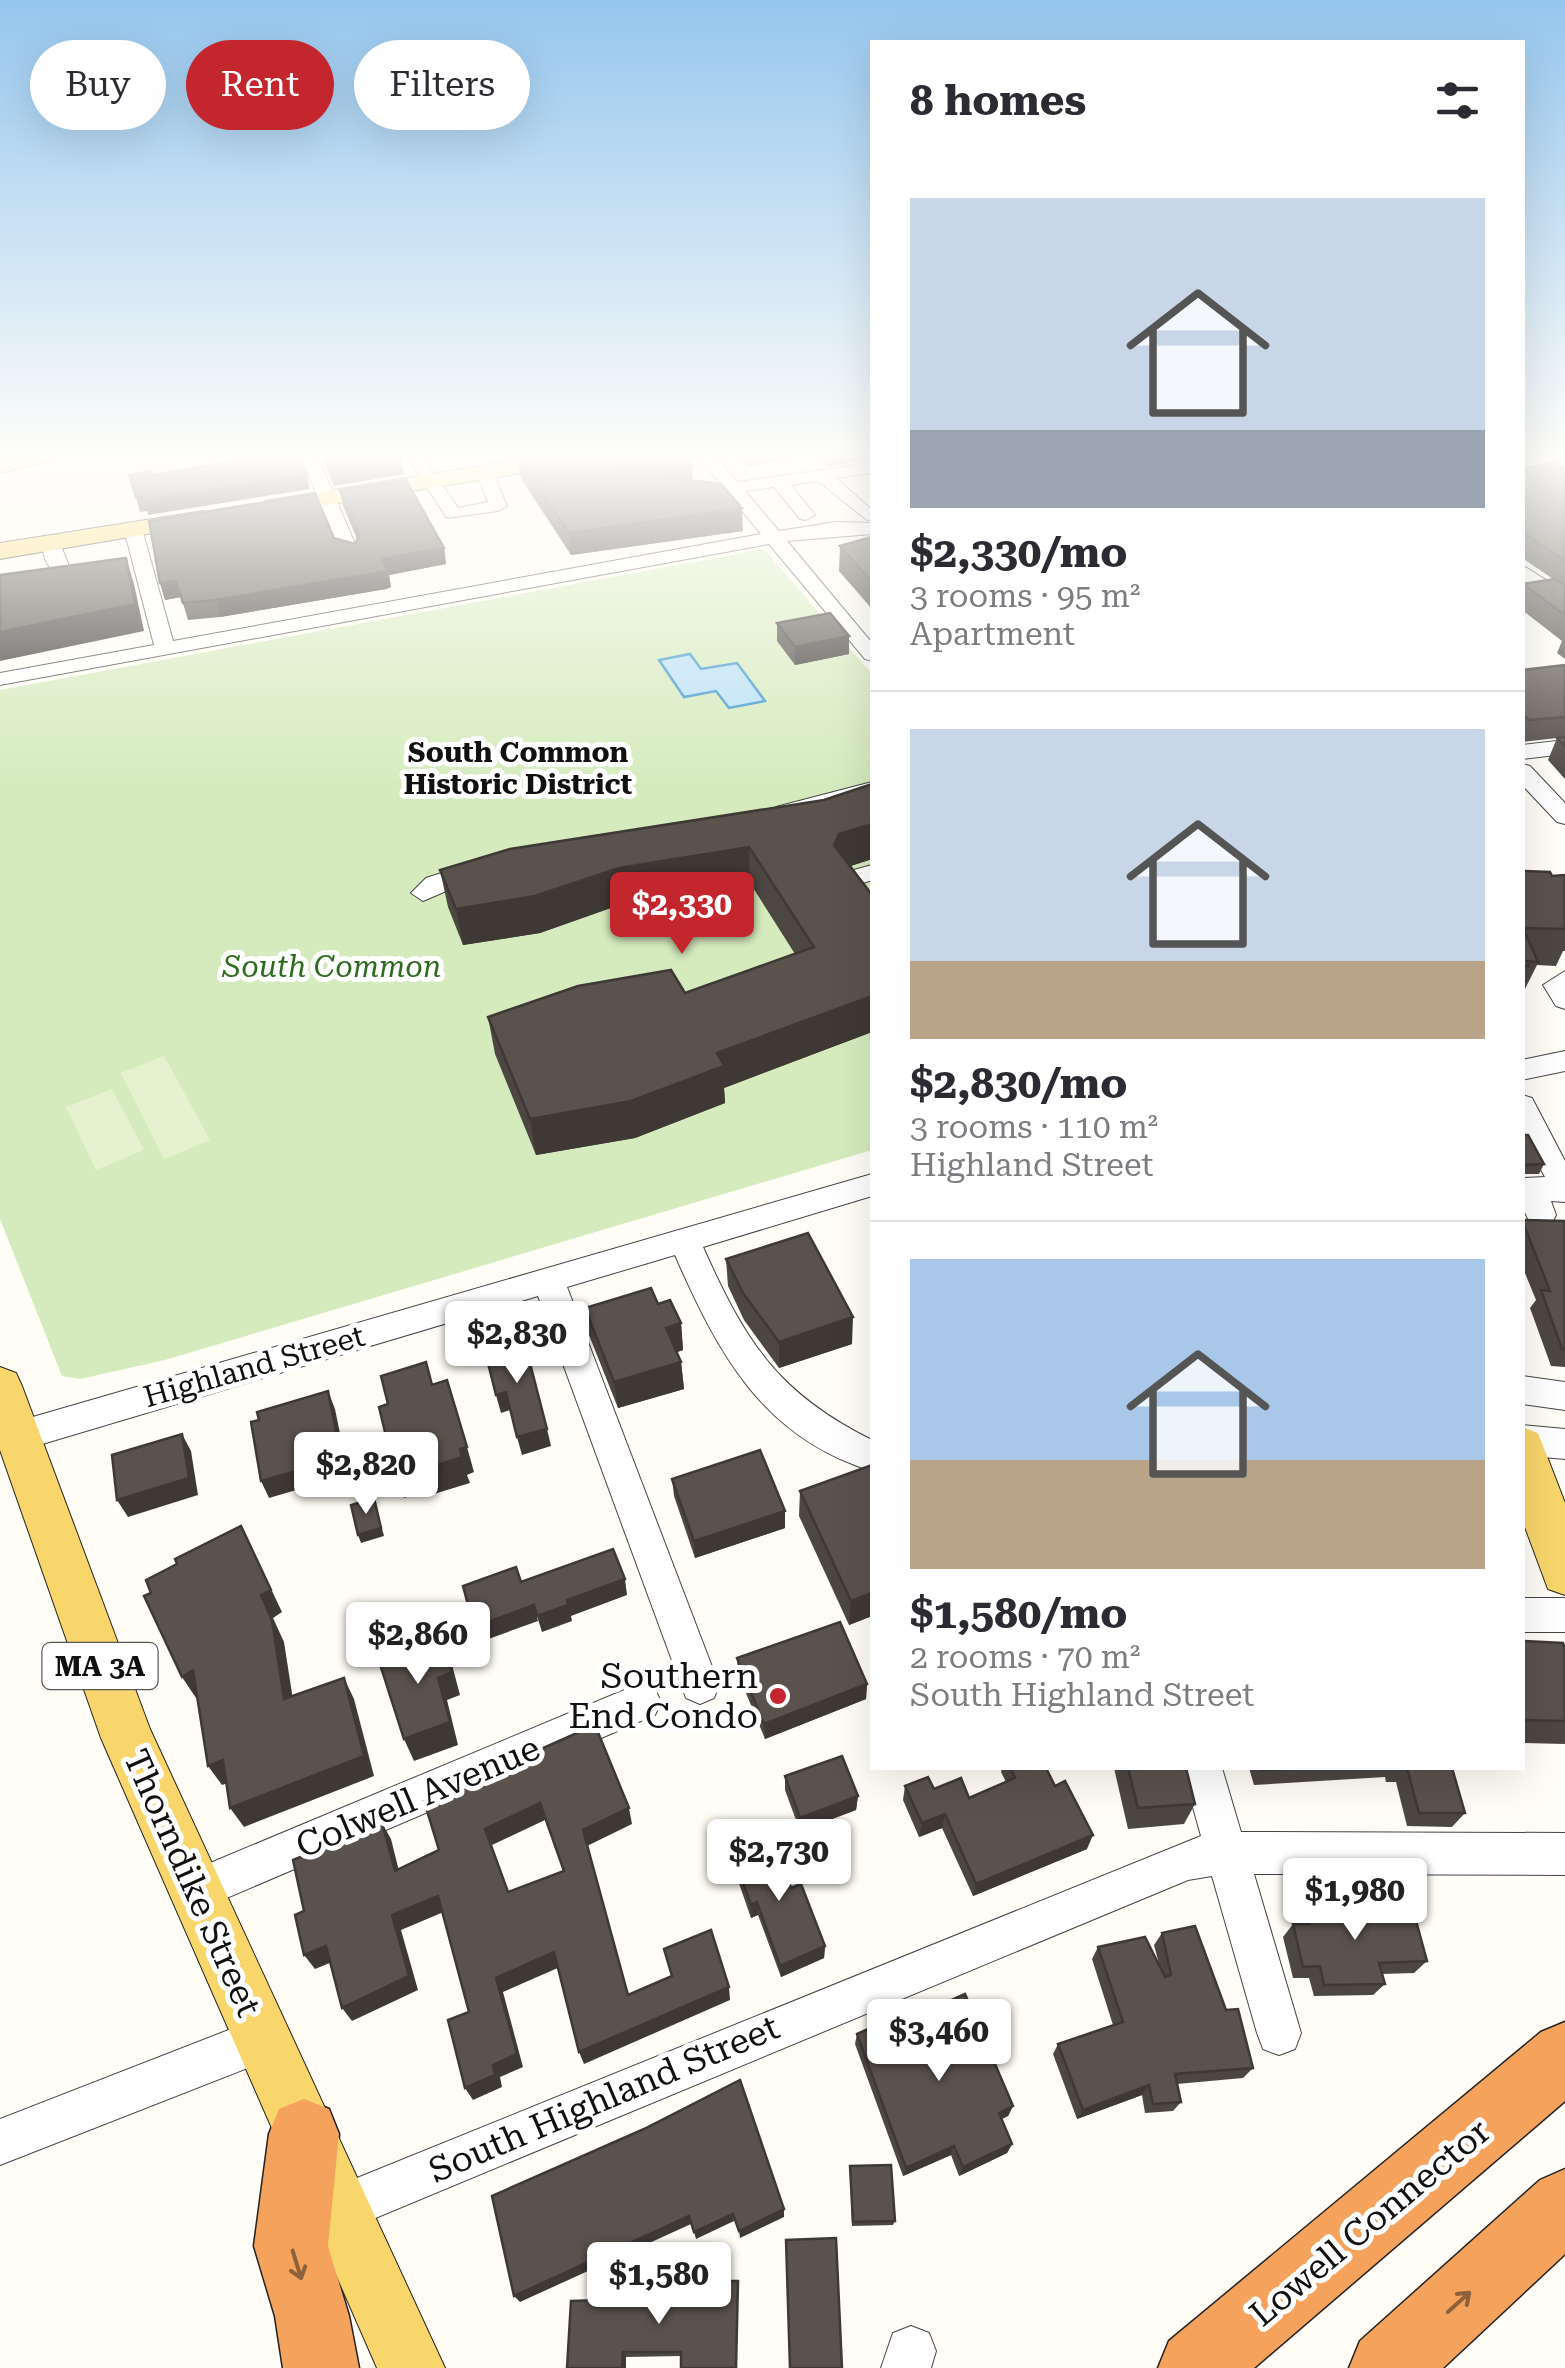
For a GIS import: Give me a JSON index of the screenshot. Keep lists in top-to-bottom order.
{
  "streets": {
    "highway": ["Lowell Connector"],
    "main road": ["MA 3A", "Thorndike Street"],
    "street": ["Highland Street", "Colwell Avenue", "South Highland Street"]
  },
  "crossings": [
    ["Highland Street", "Thorndike Street"],
    ["Colwell Avenue", "Thorndike Street"],
    ["Thorndike Street", "South Highland Street"]
  ],
  "districts": ["South Common Historic District"],
  "parks": ["South Common"],
  "places": ["Southern End Condo"],
  "page": {
    "chip": ["Buy", "Rent", "Filters"],
    "heading": "8 homes",
    "list": [
      {
        "name": "$2,330/mo",
        "note": "3 rooms · 95 m² · Apartment"
      },
      {
        "name": "$2,830/mo",
        "note": "3 rooms · 110 m² · Highland Street"
      },
      {
        "name": "$1,580/mo",
        "note": "2 rooms · 70 m² · South Highland Street"
      }
    ],
    "price": [
      "$2,330",
      "$2,830",
      "$2,820",
      "$2,860",
      "$2,730",
      "$1,980",
      "$3,460",
      "$1,580"
    ]
  }
}
